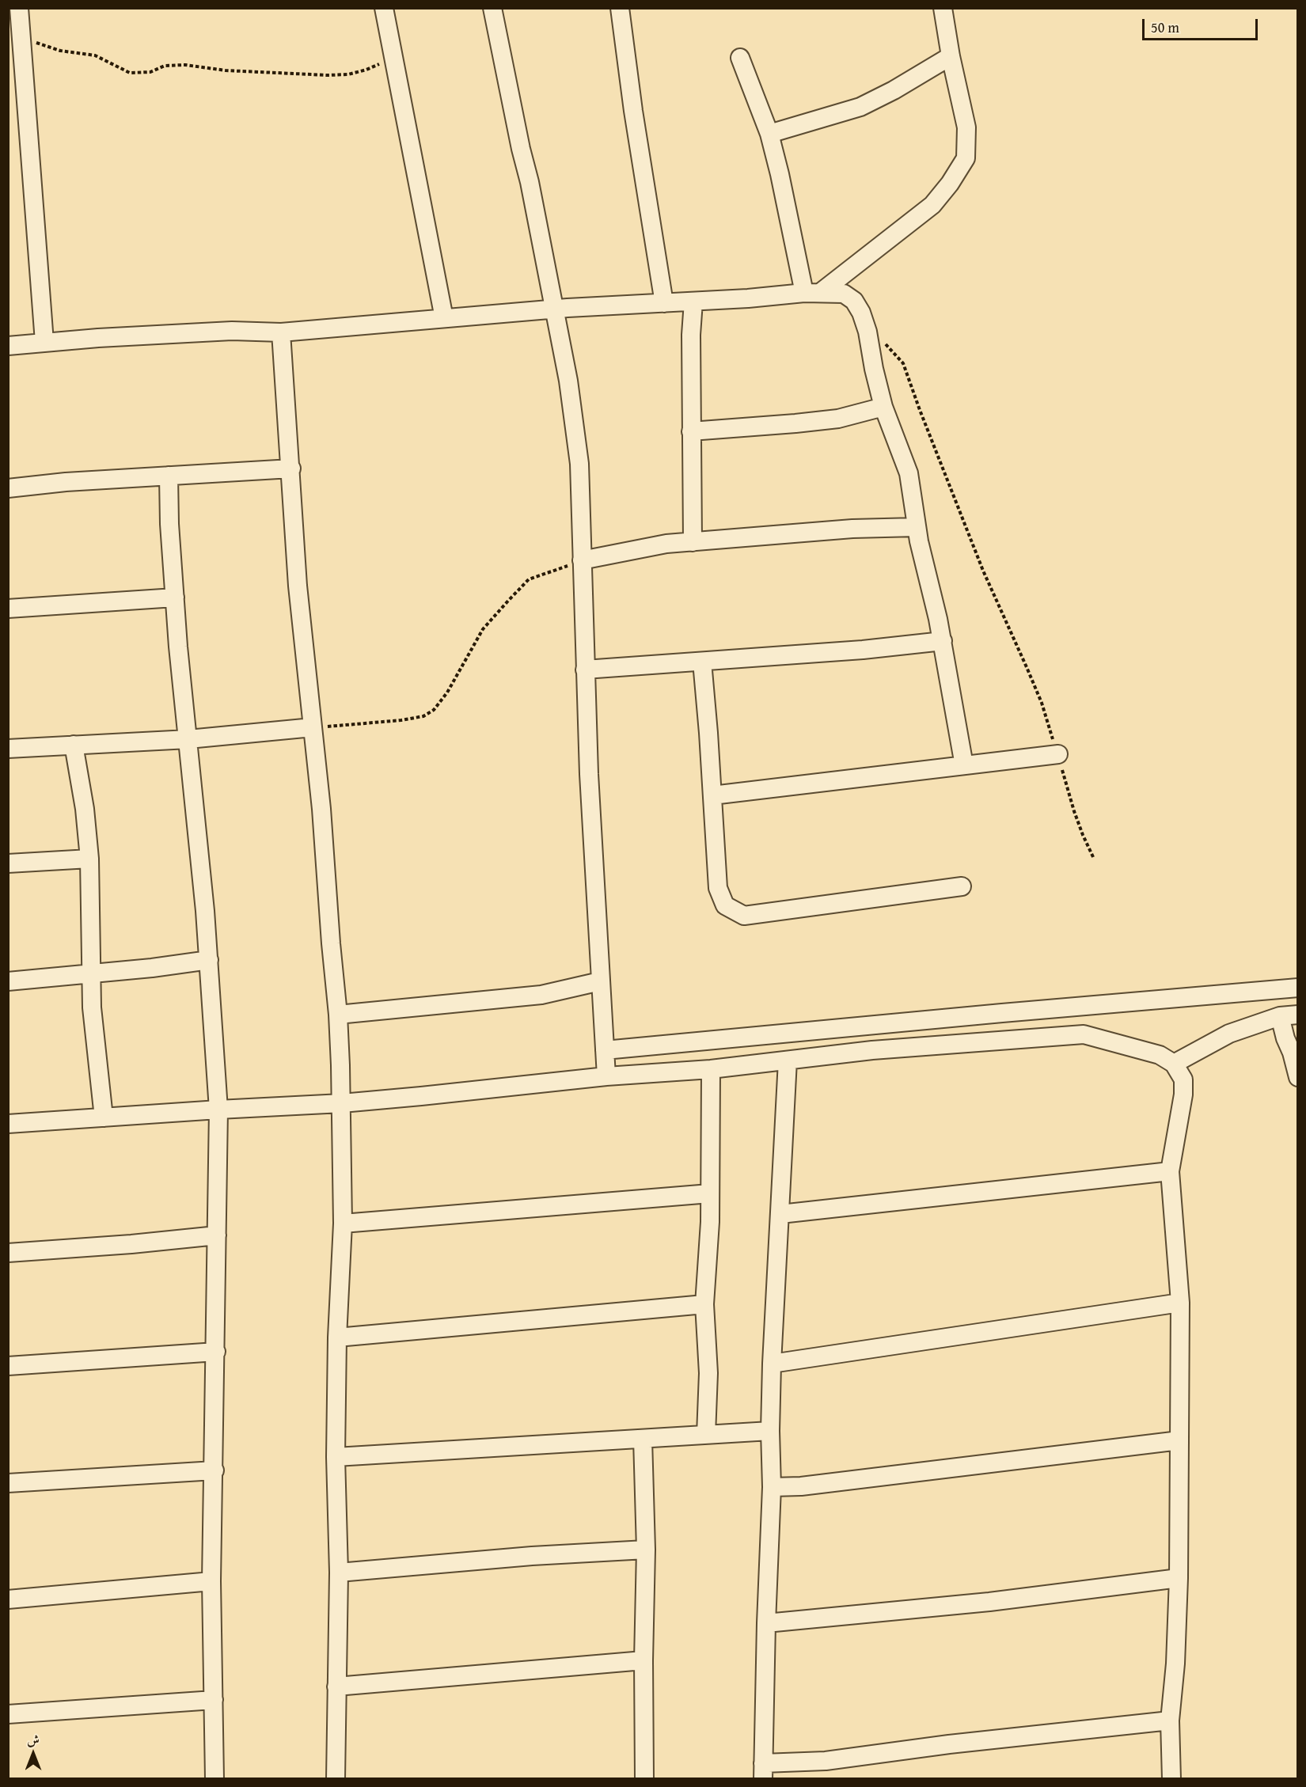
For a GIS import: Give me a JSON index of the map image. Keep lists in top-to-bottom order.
{
  "scale_bar": "50 m",
  "north": "top"
}
